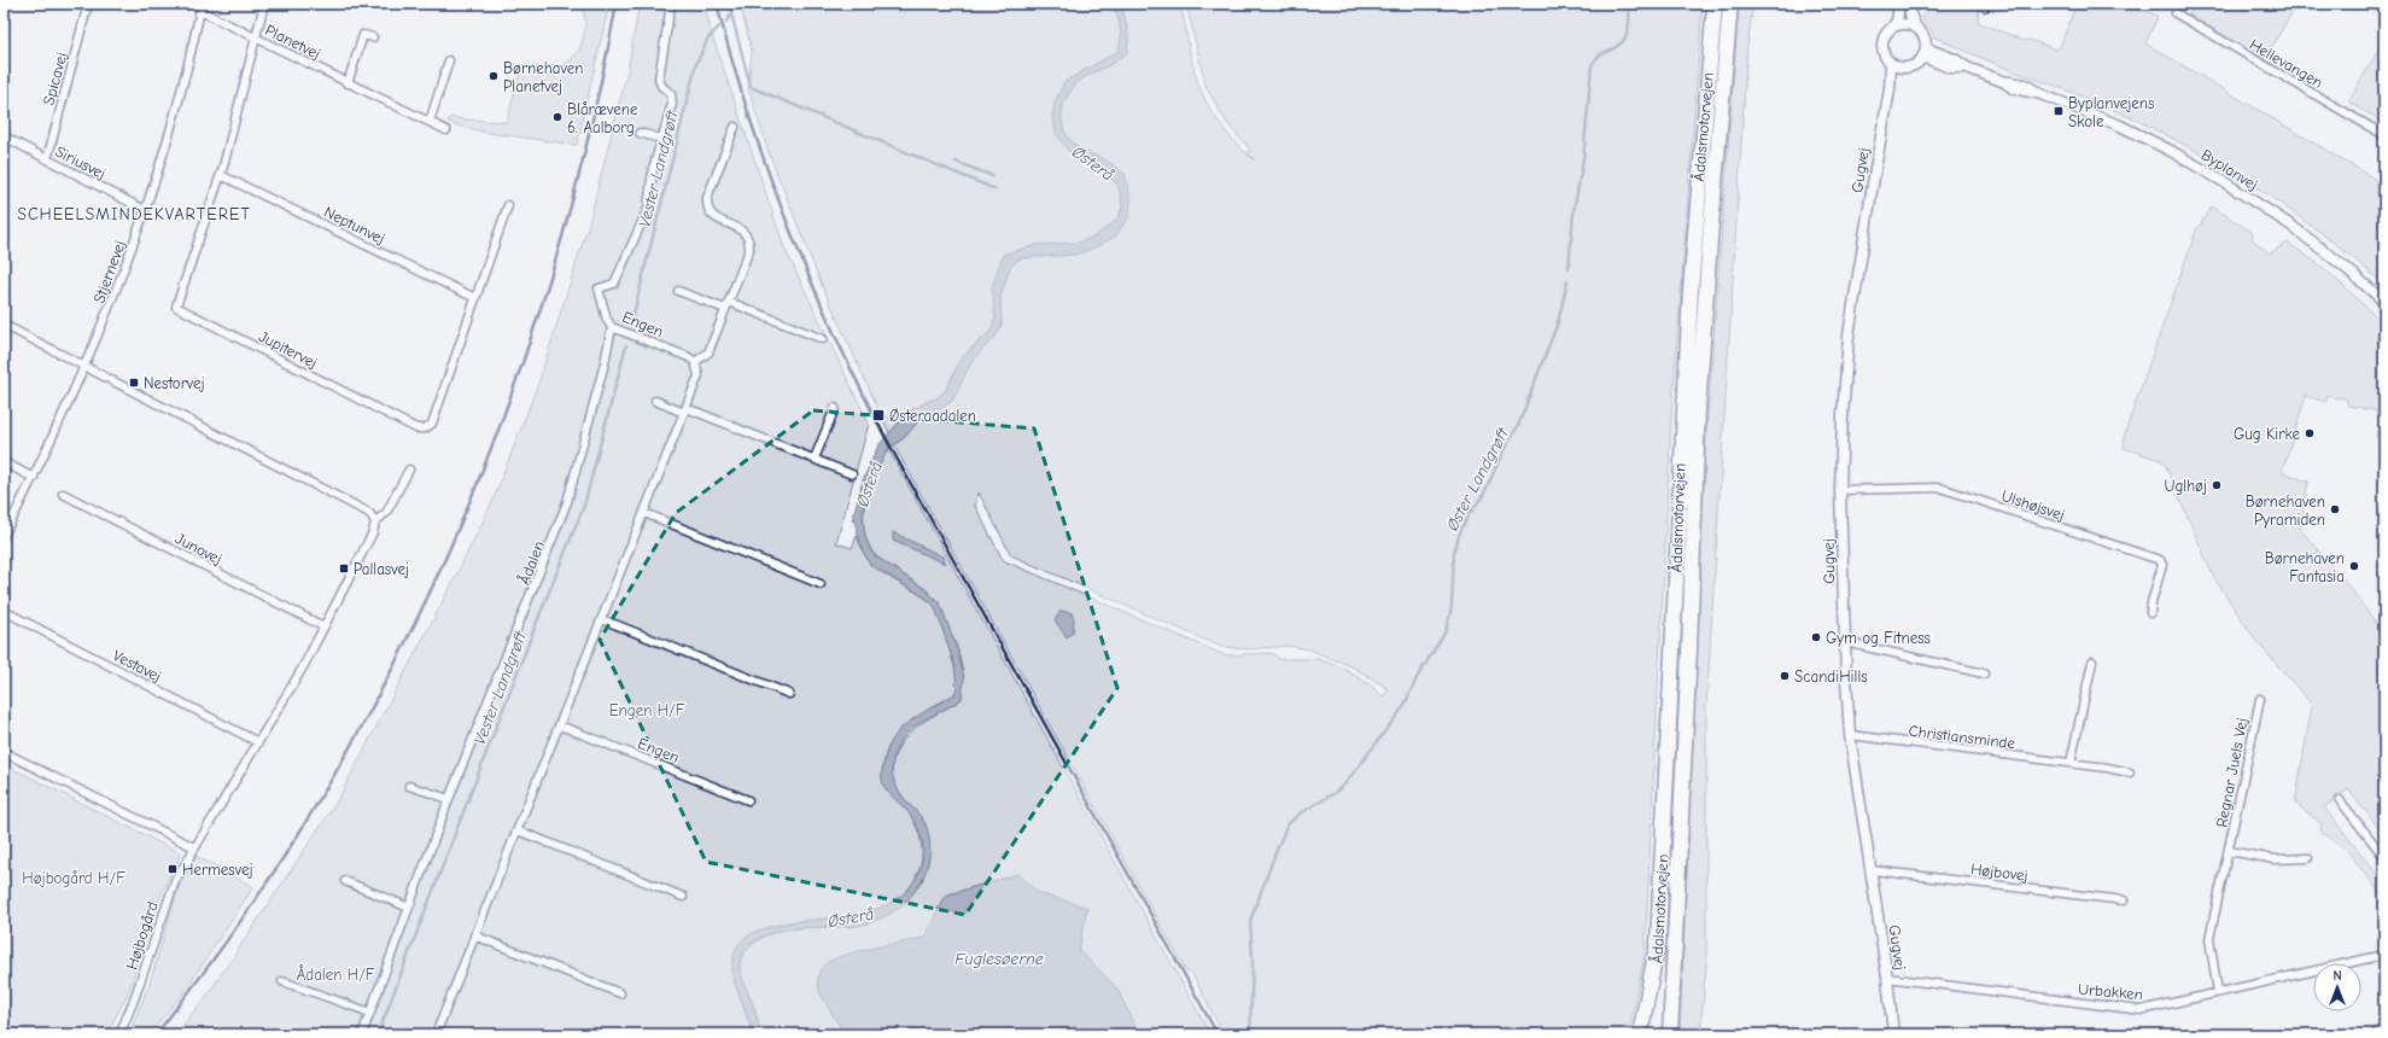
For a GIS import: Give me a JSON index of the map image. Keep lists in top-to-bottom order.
{
  "streets": {
    "highway": ["Ådalsmotorvejen"],
    "street": [
      "Planetvej",
      "Hellevangen",
      "Spicavej",
      "Siriusvej",
      "Byplanvej",
      "Gugvej",
      "Neptunvej",
      "Stjernevej",
      "Engen",
      "Jupitervej",
      "Ulshøjsvej",
      "Junovej",
      "Ådalen",
      "Vestavej",
      "Christiansminde",
      "Regnar Juels Vej",
      "Højbovej",
      "Højbogård",
      "Urbakken"
    ]
  },
  "crossings": [
    ["Planetvej", "Stjernevej"],
    ["Planetvej", "Jupitervej"],
    ["Spicavej", "Siriusvej"],
    ["Siriusvej", "Stjernevej"],
    ["Byplanvej", "Gugvej"],
    ["Gugvej", "Ulshøjsvej"],
    ["Gugvej", "Christiansminde"],
    ["Gugvej", "Højbovej"],
    ["Gugvej", "Urbakken"],
    ["Neptunvej", "Jupitervej"],
    ["Engen", "Ådalen"],
    ["Regnar Juels Vej", "Urbakken"]
  ],
  "districts": ["SCHEELSMINDEKVARTERET"],
  "water": [
    "Østerå",
    "Vester Landgrøft",
    "Øster Landgrøft",
    "Fuglesøerne"
  ],
  "parks": ["Engen H/F", "Højbogård H/F", "Ådalen H/F"],
  "places": {
    "other": [
      "Børnehaven Planetvej",
      "Blårævene 6. Aalborg",
      "Gug Kirke",
      "Uglhøj",
      "Børnehaven Pyramiden",
      "Børnehaven Fantasia",
      "Gym og Fitness",
      "ScandiHills"
    ],
    "transit": [
      "Byplanvejens Skole",
      "Nestorvej",
      "Østeraadalen",
      "Pallasvej",
      "Hermesvej"
    ]
  },
  "north": "top"
}
